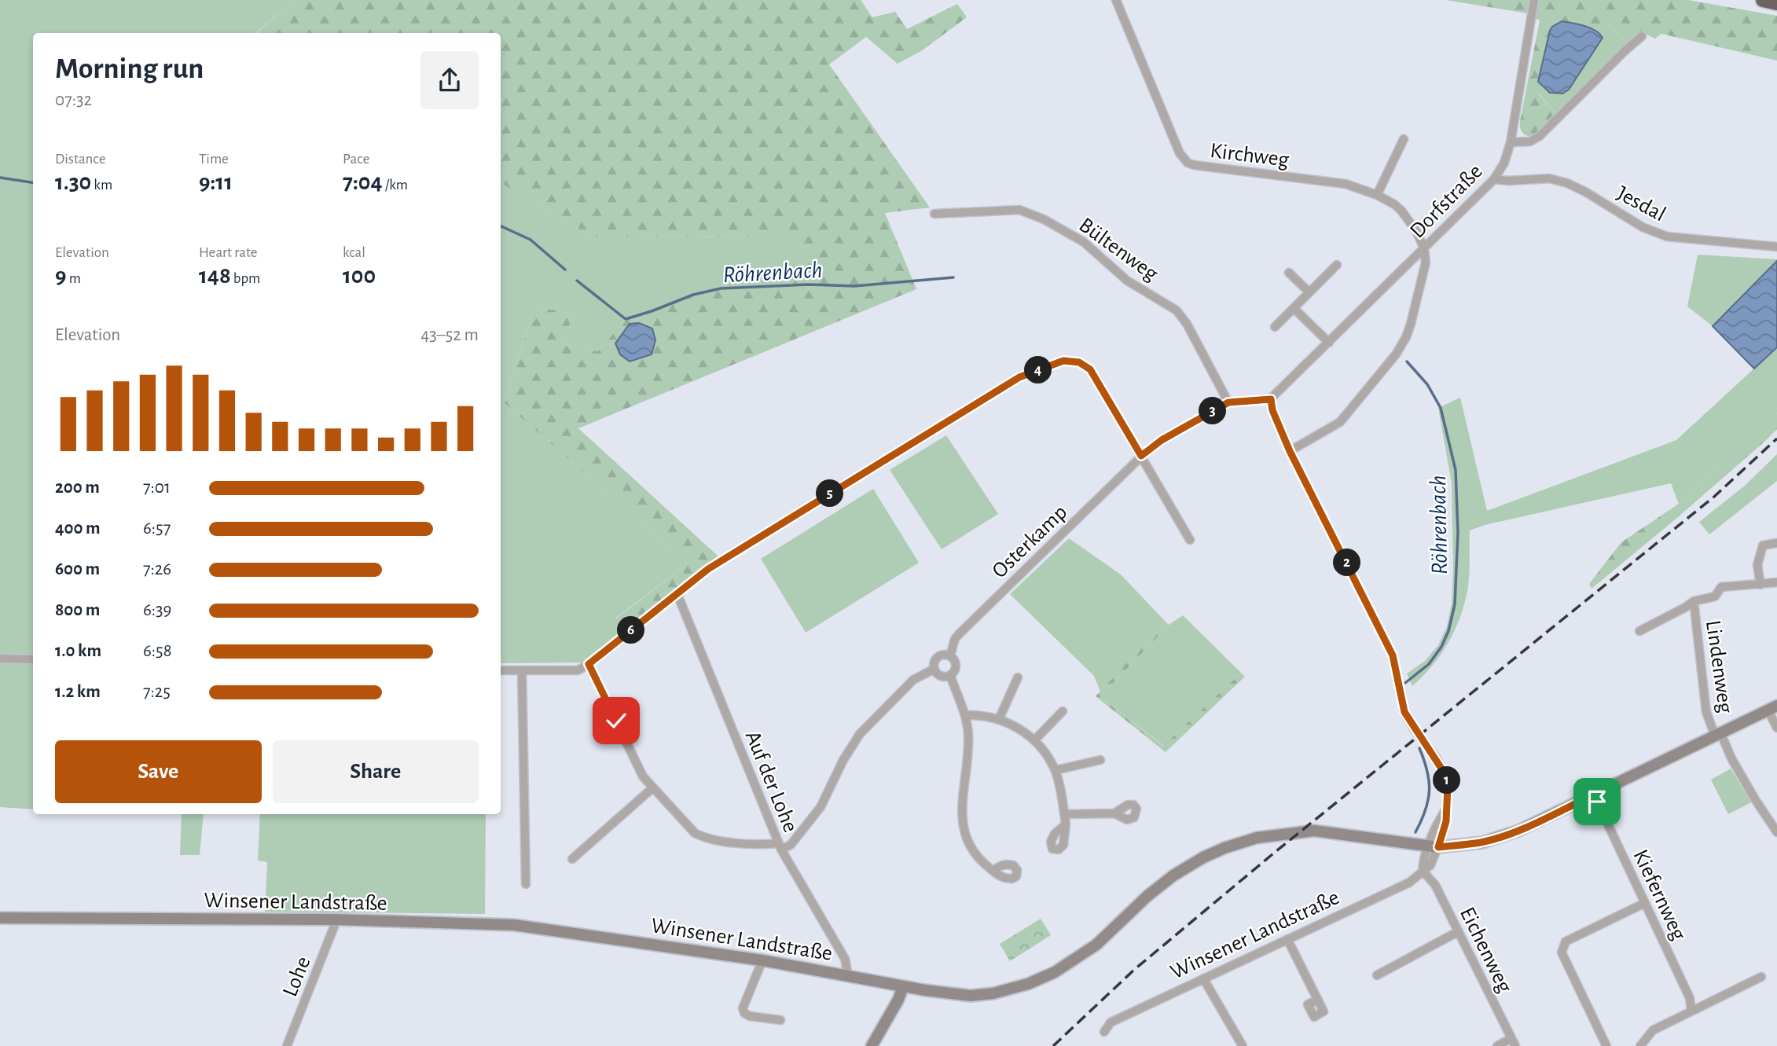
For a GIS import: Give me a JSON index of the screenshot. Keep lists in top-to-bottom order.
{
  "streets": {
    "street": [
      "Kirchweg",
      "Dorfstraße",
      "Jesdal",
      "Bültenweg",
      "Osterkamp",
      "Lindenweg",
      "Auf der Lohe",
      "Kiefernweg",
      "Winsener Landstraße",
      "Eichenweg",
      "Lohe"
    ]
  },
  "crossings": [
    ["Kirchweg", "Dorfstraße"],
    ["Dorfstraße", "Jesdal"],
    ["Dorfstraße", "Osterkamp"],
    ["Bültenweg", "Osterkamp"],
    ["Osterkamp", "Auf der Lohe"],
    ["Lindenweg", "Winsener Landstraße"],
    ["Auf der Lohe", "Winsener Landstraße"],
    ["Kiefernweg", "Winsener Landstraße"],
    ["Winsener Landstraße", "Eichenweg"],
    ["Winsener Landstraße", "Lohe"]
  ],
  "water": ["Röhrenbach"],
  "page": {
    "heading": ["Morning run", "07:32"],
    "stats": [
      ["Distance", "1.30 km"],
      ["Time", "9:11"],
      ["Pace", "7:04 /km"],
      ["Elevation", "9 m"],
      ["Heart rate", "148 bpm"],
      ["kcal", "100"]
    ],
    "chart": ["Elevation", "43–52 m"],
    "pins": [
      "4",
      "3",
      "5",
      "2",
      "6",
      "1"
    ],
    "list": [
      {
        "name": "200 m",
        "note": "7:01"
      },
      {
        "name": "400 m",
        "note": "6:57"
      },
      {
        "name": "600 m",
        "note": "7:26"
      },
      {
        "name": "800 m",
        "note": "6:39"
      },
      {
        "name": "1.0 km",
        "note": "6:58"
      },
      {
        "name": "1.2 km",
        "note": "7:25"
      }
    ],
    "buttons": ["Save", "Share"]
  }
}
